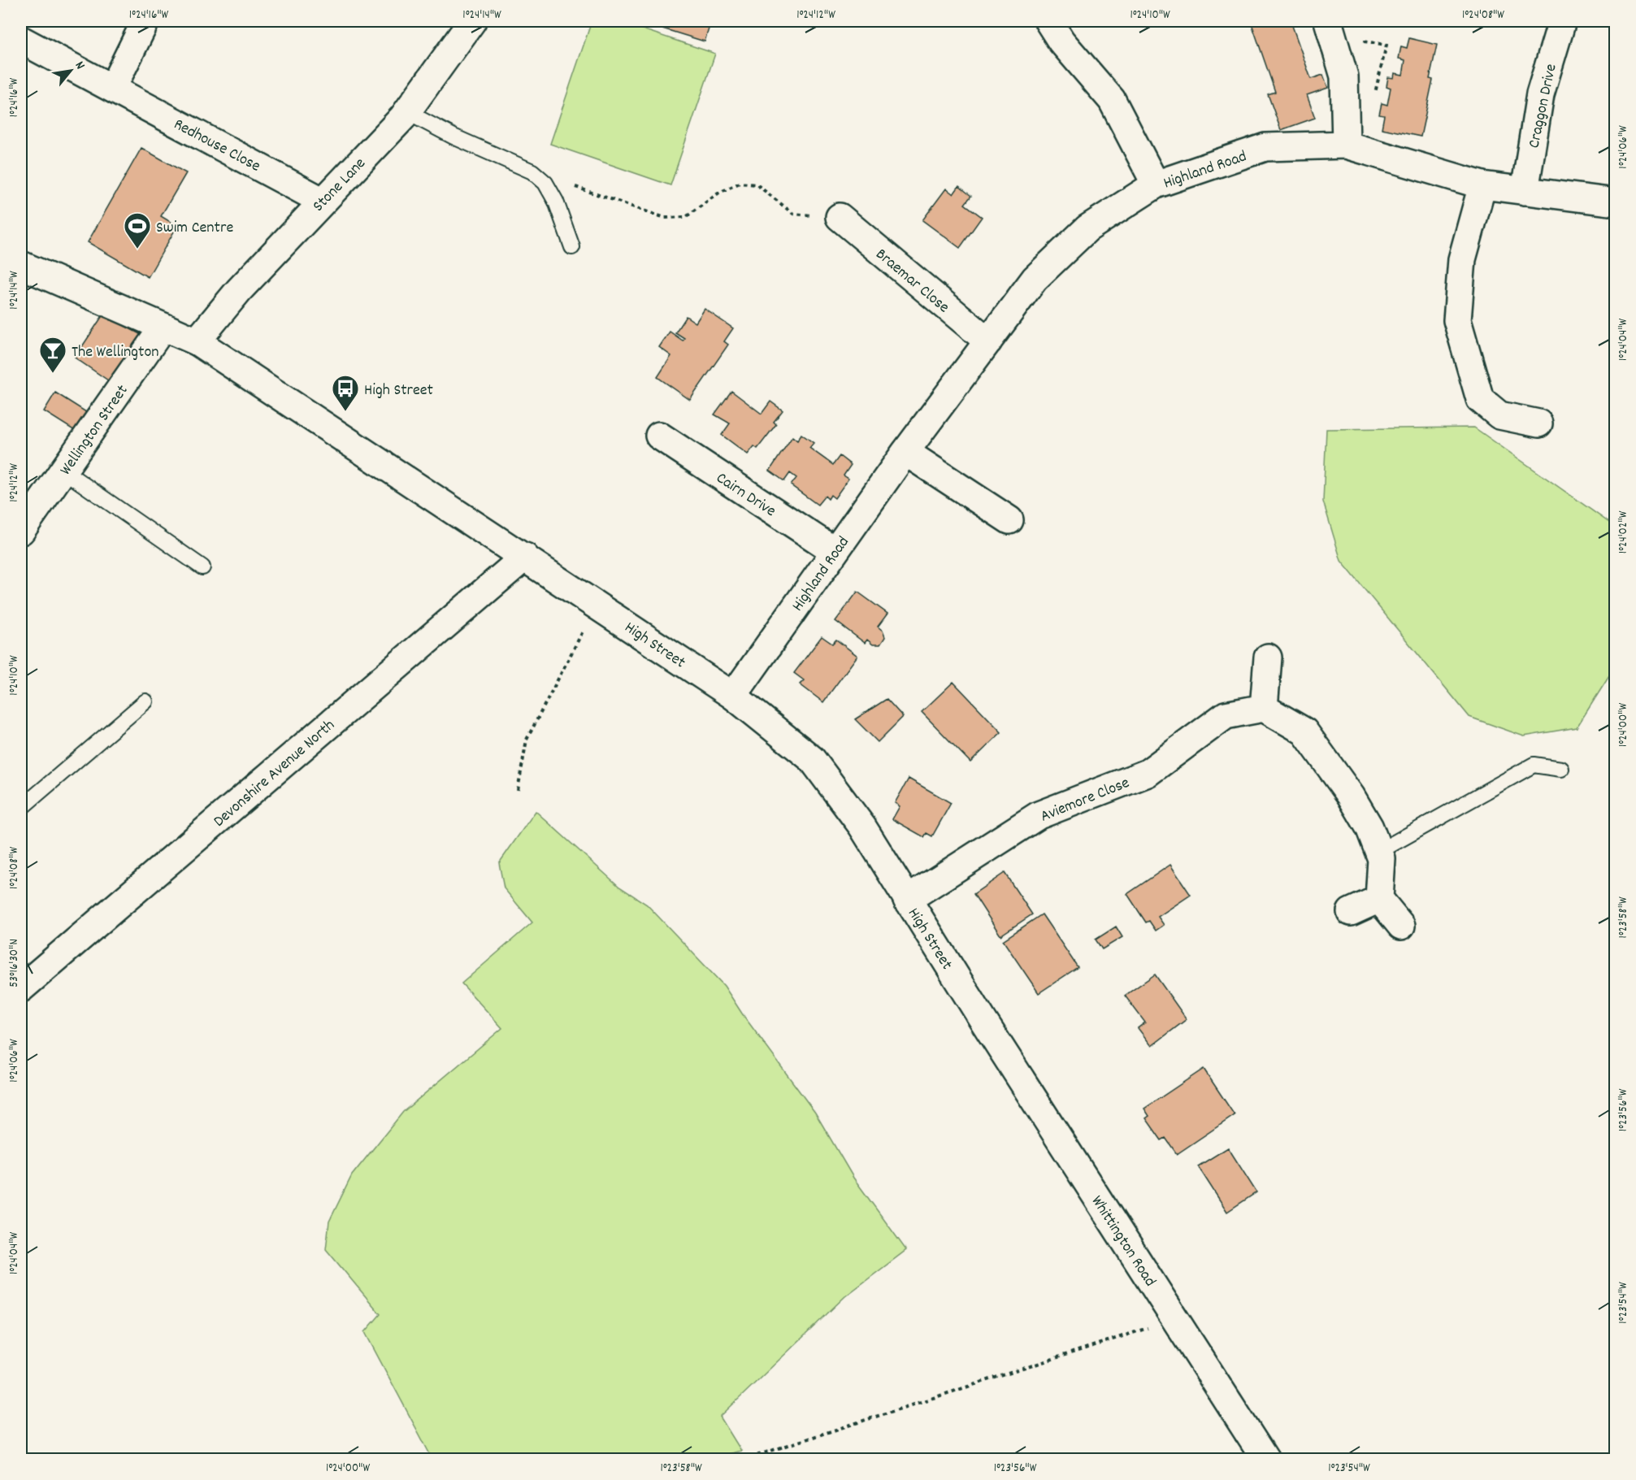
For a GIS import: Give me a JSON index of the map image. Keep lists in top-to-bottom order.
{
  "streets": {
    "street": [
      "Craggon Drive",
      "Redhouse Close",
      "Highland Road",
      "Stone Lane",
      "Braemar Close",
      "Wellington Street",
      "Cairn Drive",
      "High Street",
      "Devonshire Avenue North",
      "Aviemore Close",
      "Whittington Road"
    ]
  },
  "crossings": [
    ["Craggon Drive", "Highland Road"],
    ["Redhouse Close", "Stone Lane"],
    ["Highland Road", "Braemar Close"],
    ["Highland Road", "Cairn Drive"],
    ["Highland Road", "High Street"],
    ["Stone Lane", "High Street"],
    ["Wellington Street", "High Street"],
    ["High Street", "Devonshire Avenue North"],
    ["High Street", "Aviemore Close"],
    ["High Street", "Whittington Road"]
  ],
  "places": {
    "sports": ["Swim Centre"],
    "bar": ["The Wellington"],
    "bus stop": ["High Street"]
  },
  "north": "top right",
  "coordinates": [
    "1°24'16\"W",
    "1°24'14\"W",
    "1°24'12\"W",
    "1°24'10\"W",
    "1°24'08\"W",
    "1°24'06\"W",
    "1°24'04\"W",
    "1°24'02\"W",
    "1°24'00\"W",
    "1°23'58\"W",
    "53°16'30\"N",
    "1°23'56\"W",
    "1°23'54\"W"
  ]
}
